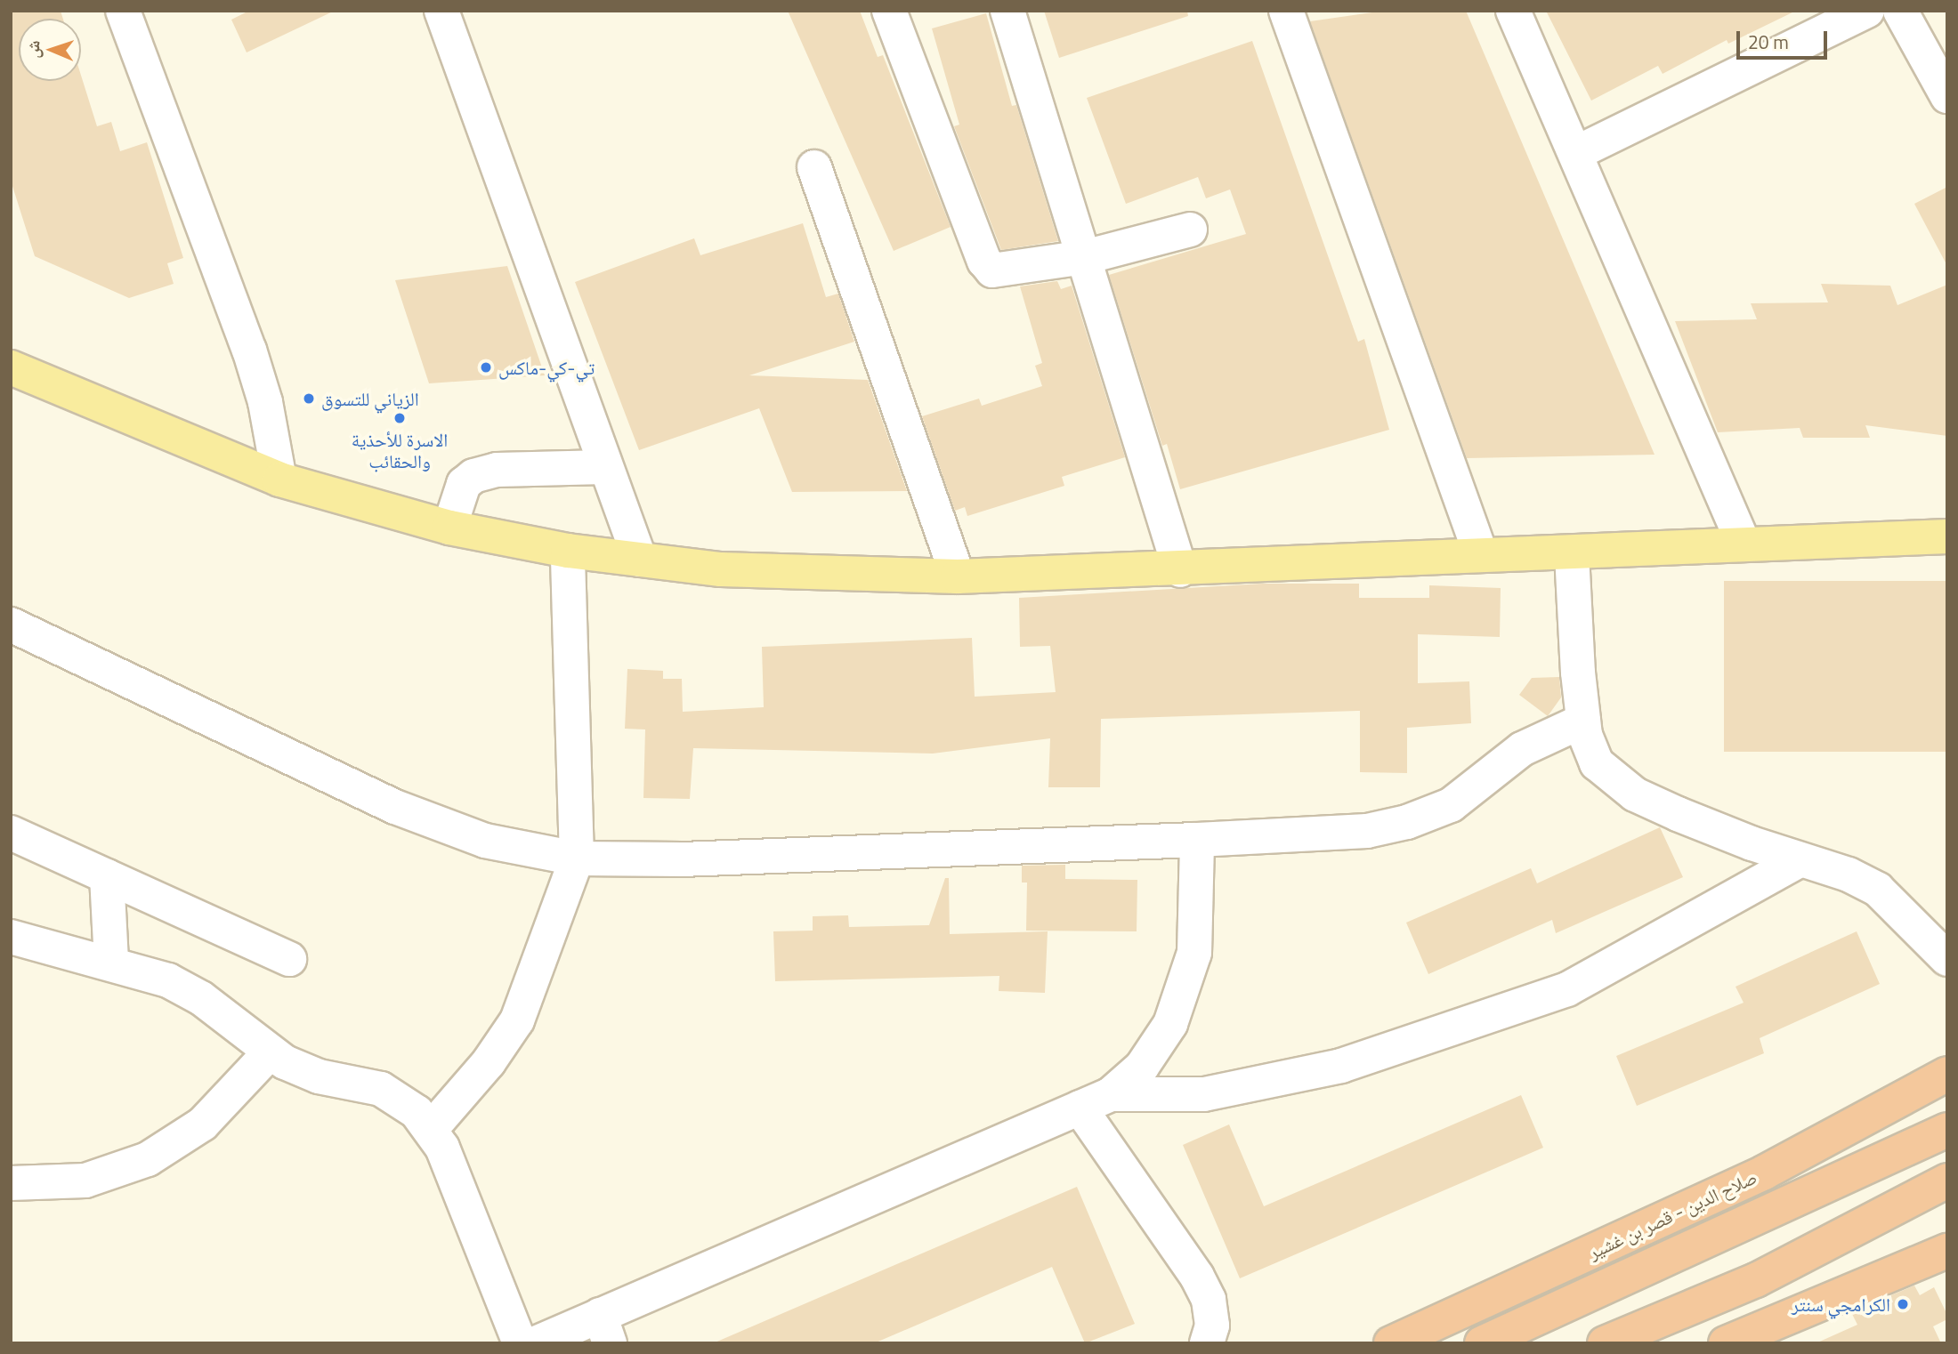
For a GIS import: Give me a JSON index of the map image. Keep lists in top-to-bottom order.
{
  "streets": {
    "highway": ["صلاح الدين - قصر بن غشير"]
  },
  "places": [
    "تي-كي-ماكس",
    "الزياني للتسوق",
    "الاسرة للأحذية والحقائب",
    "الكرامجي سنتر"
  ],
  "scale_bar": "20 m",
  "north": "left"
}
